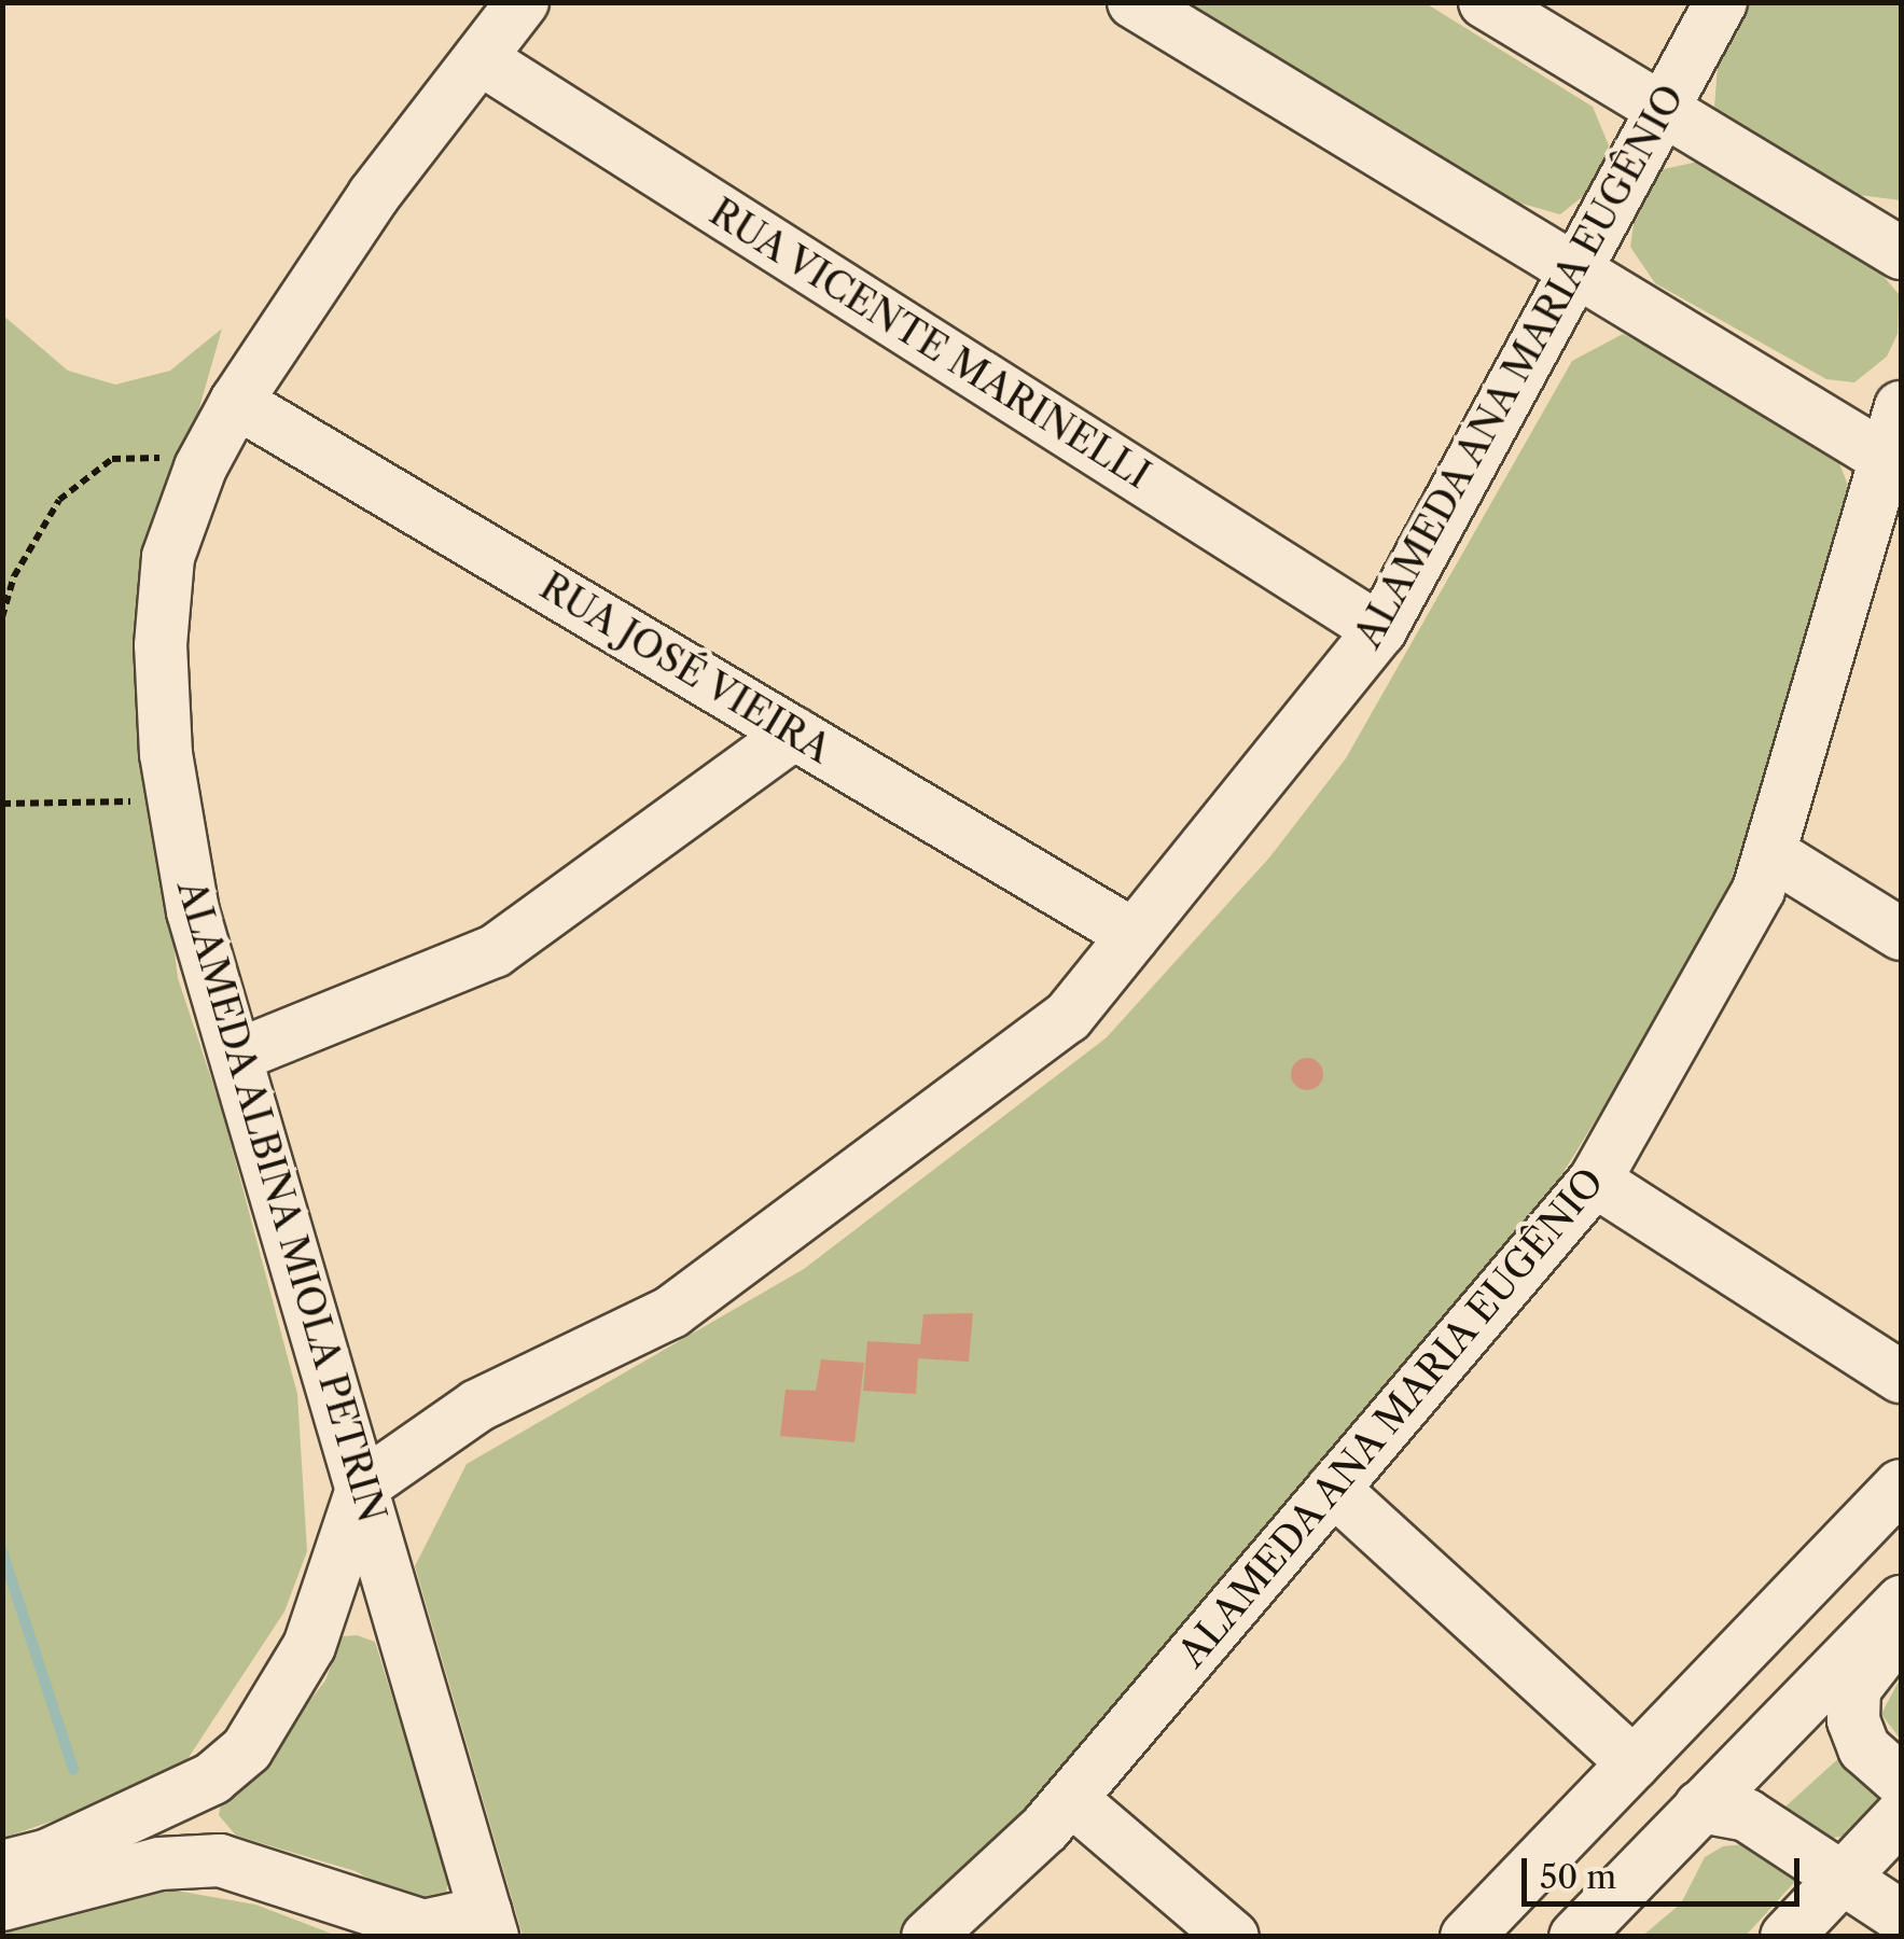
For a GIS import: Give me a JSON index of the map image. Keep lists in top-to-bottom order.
{
  "streets": {
    "street": [
      "RUA VICENTE MARINELLI",
      "ALAMEDA ANA MARIA EUGÊNIO",
      "RUA JOSÉ VIEIRA",
      "ALAMEDA ALBINA MIOLA PETRIN"
    ]
  },
  "crossings": [
    ["RUA VICENTE MARINELLI", "ALAMEDA ANA MARIA EUGÊNIO"],
    ["RUA VICENTE MARINELLI", "ALAMEDA ALBINA MIOLA PETRIN"],
    ["ALAMEDA ANA MARIA EUGÊNIO", "RUA JOSÉ VIEIRA"],
    ["ALAMEDA ANA MARIA EUGÊNIO", "ALAMEDA ALBINA MIOLA PETRIN"],
    ["RUA JOSÉ VIEIRA", "ALAMEDA ALBINA MIOLA PETRIN"]
  ],
  "scale_bar": "50 m"
}
